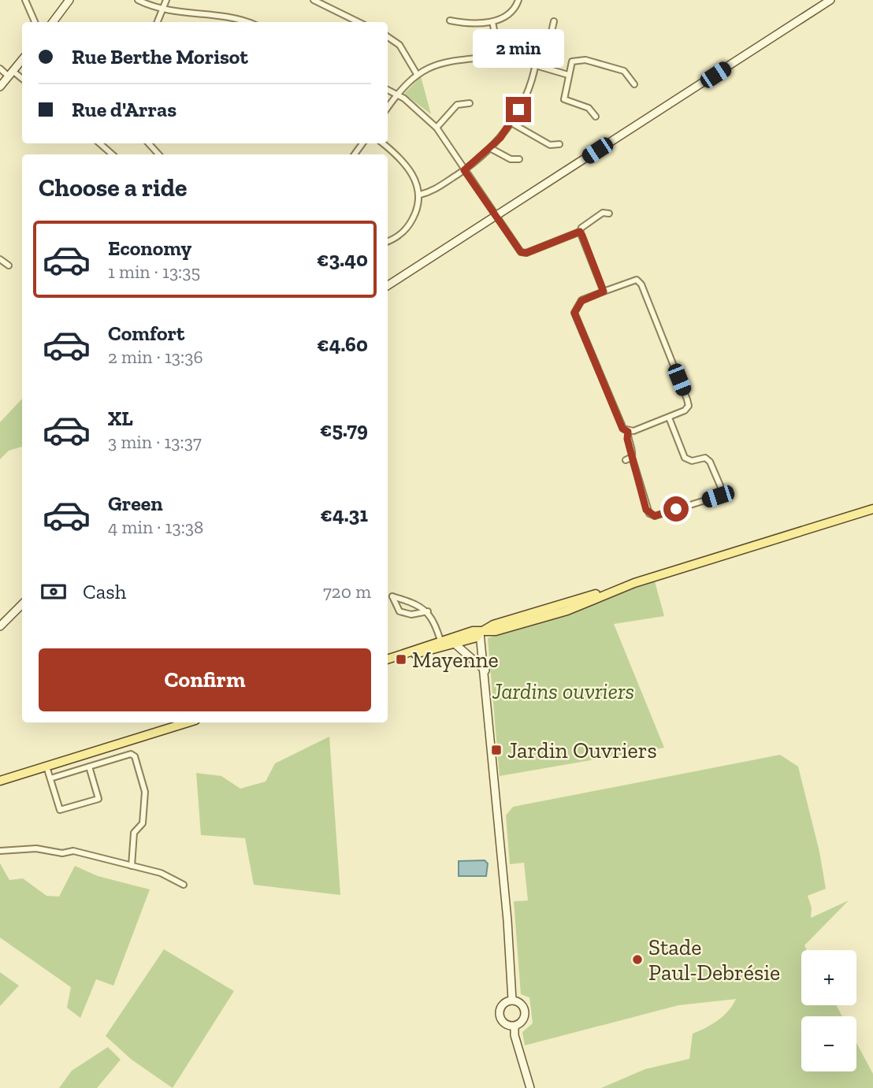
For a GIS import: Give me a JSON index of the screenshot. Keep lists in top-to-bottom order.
{
  "parks": ["Jardins ouvriers"],
  "places": {
    "transit": ["Mayenne", "Jardin Ouvriers"],
    "other": ["Stade Paul-Debrésie"]
  },
  "page": {
    "banner": ["Rue Berthe Morisot", "Rue d'Arras"],
    "bubble": "2 min",
    "heading": "Choose a ride",
    "list": [
      {
        "name": "Economy",
        "note": "1 min · 13:35",
        "value": "€3.40"
      },
      {
        "name": "Comfort",
        "note": "2 min · 13:36",
        "value": "€4.60"
      },
      {
        "name": "XL",
        "note": "3 min · 13:37",
        "value": "€5.79"
      },
      {
        "name": "Green",
        "note": "4 min · 13:38",
        "value": "€4.31"
      }
    ],
    "pay": ["Cash", "720 m"],
    "buttons": "Confirm",
    "map_buttons": ["+", "−"]
  }
}
